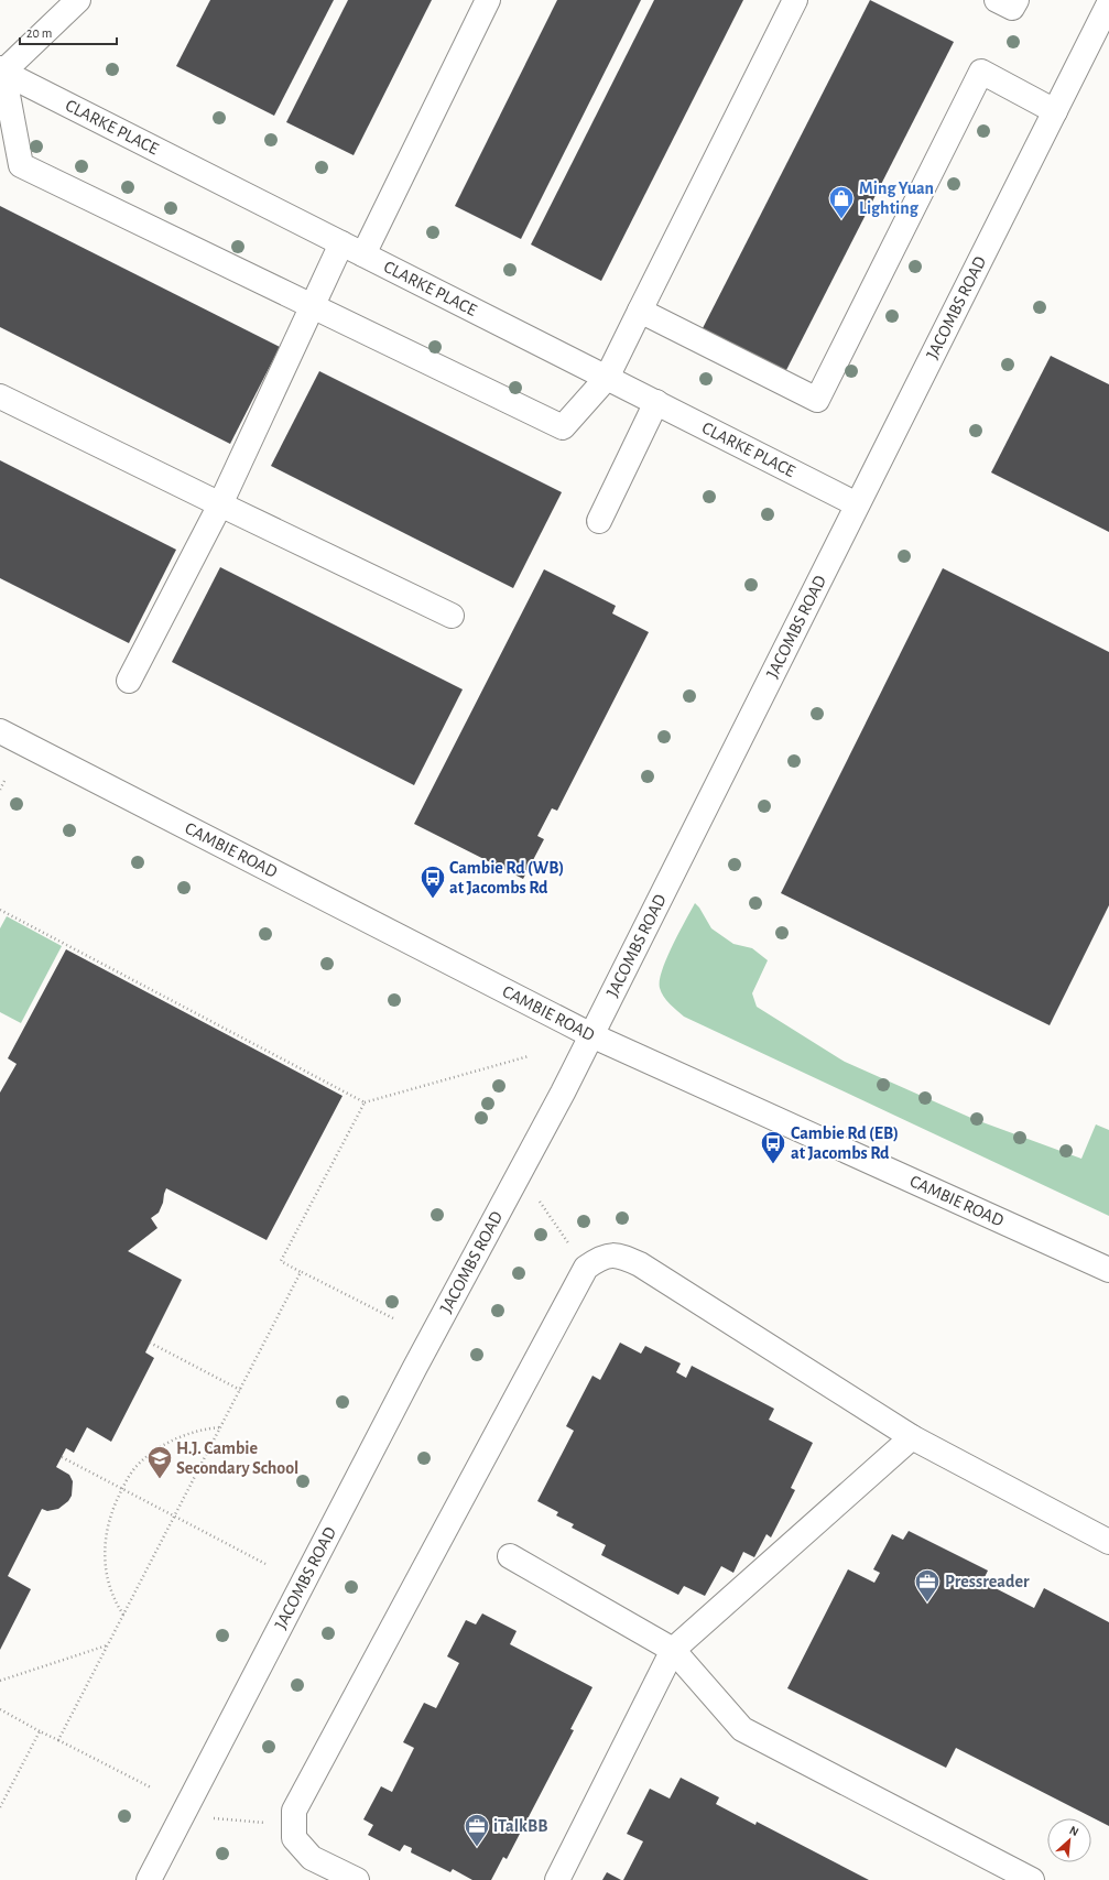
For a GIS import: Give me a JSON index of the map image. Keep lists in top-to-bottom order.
{
  "streets": {
    "street": ["CLARKE PLACE", "JACOMBS ROAD", "CAMBIE ROAD"]
  },
  "crossings": [
    ["CLARKE PLACE", "JACOMBS ROAD"],
    ["JACOMBS ROAD", "CAMBIE ROAD"]
  ],
  "places": {
    "shop": ["Ming Yuan Lighting"],
    "bus stop": ["Cambie Rd (WB) at Jacombs Rd", "Cambie Rd (EB) at Jacombs Rd"],
    "school or university": ["H.J. Cambie Secondary School"],
    "office": ["Pressreader", "iTalkBB"]
  },
  "scale_bar": "20 m",
  "north": "top right"
}
